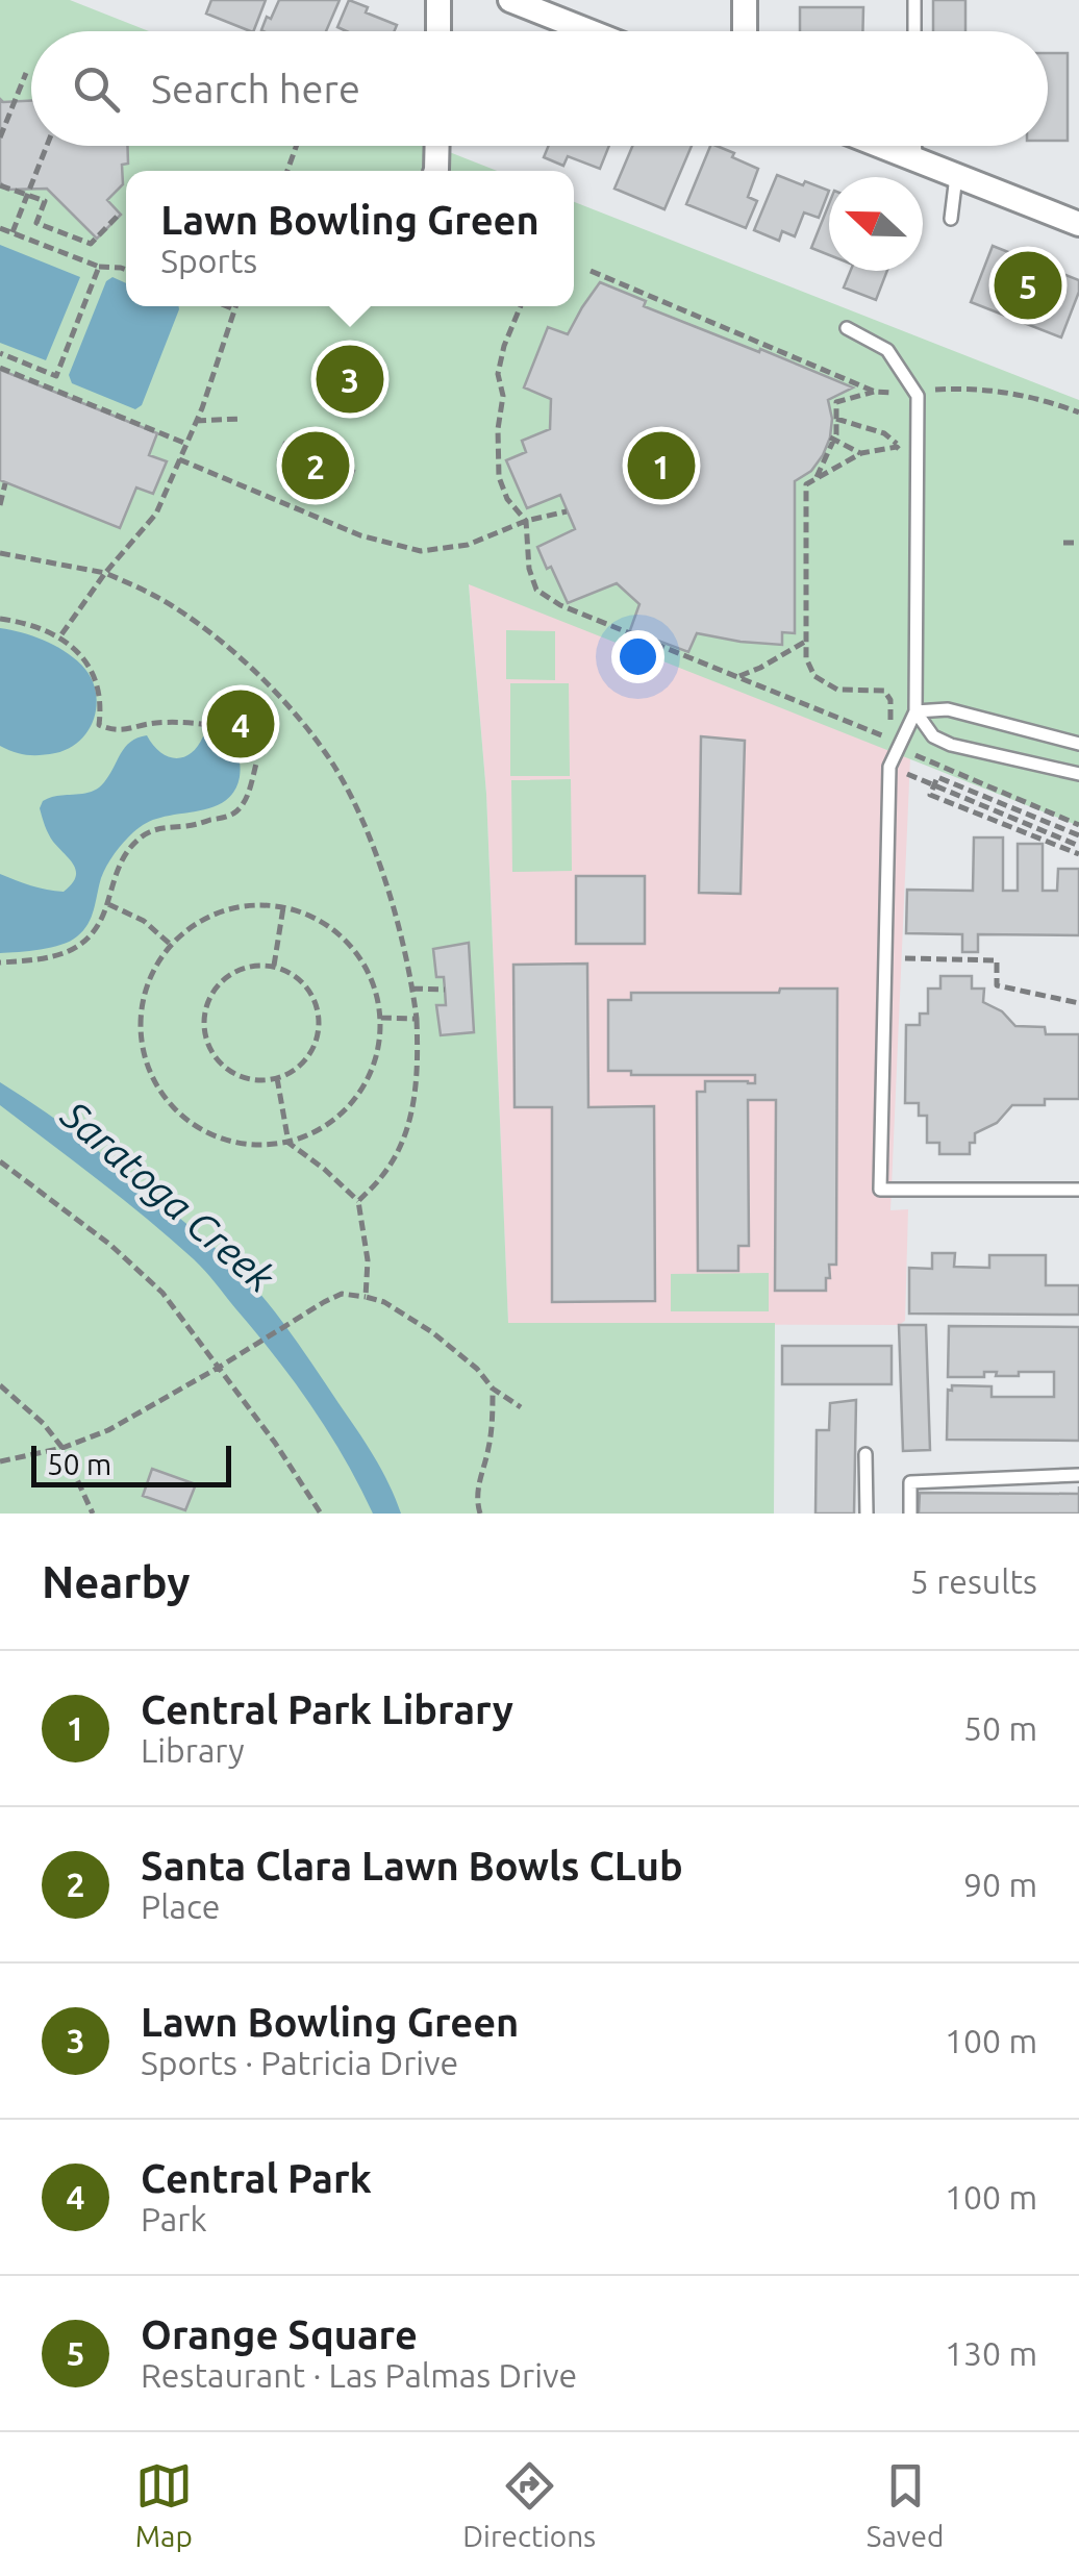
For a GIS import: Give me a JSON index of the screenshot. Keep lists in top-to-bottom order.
{
  "water": ["Saratoga Creek"],
  "scale_bar": "50 m",
  "north": "left",
  "page": {
    "search": "Search here",
    "popup": ["Lawn Bowling Green", "Sports"],
    "pins": [
      "5",
      "3",
      "1",
      "2",
      "4"
    ],
    "scale": "50 m",
    "heading": ["Nearby", "5 results"],
    "list": [
      {
        "mark": "1",
        "name": "Central Park Library",
        "note": "Library",
        "value": "50 m"
      },
      {
        "mark": "2",
        "name": "Santa Clara Lawn Bowls CLub",
        "note": "Place",
        "value": "90 m"
      },
      {
        "mark": "3",
        "name": "Lawn Bowling Green",
        "note": "Sports · Patricia Drive",
        "value": "100 m"
      },
      {
        "mark": "4",
        "name": "Central Park",
        "note": "Park",
        "value": "100 m"
      },
      {
        "mark": "5",
        "name": "Orange Square",
        "note": "Restaurant · Las Palmas Drive",
        "value": "130 m"
      }
    ],
    "nav": ["Map", "Directions", "Saved"]
  }
}
